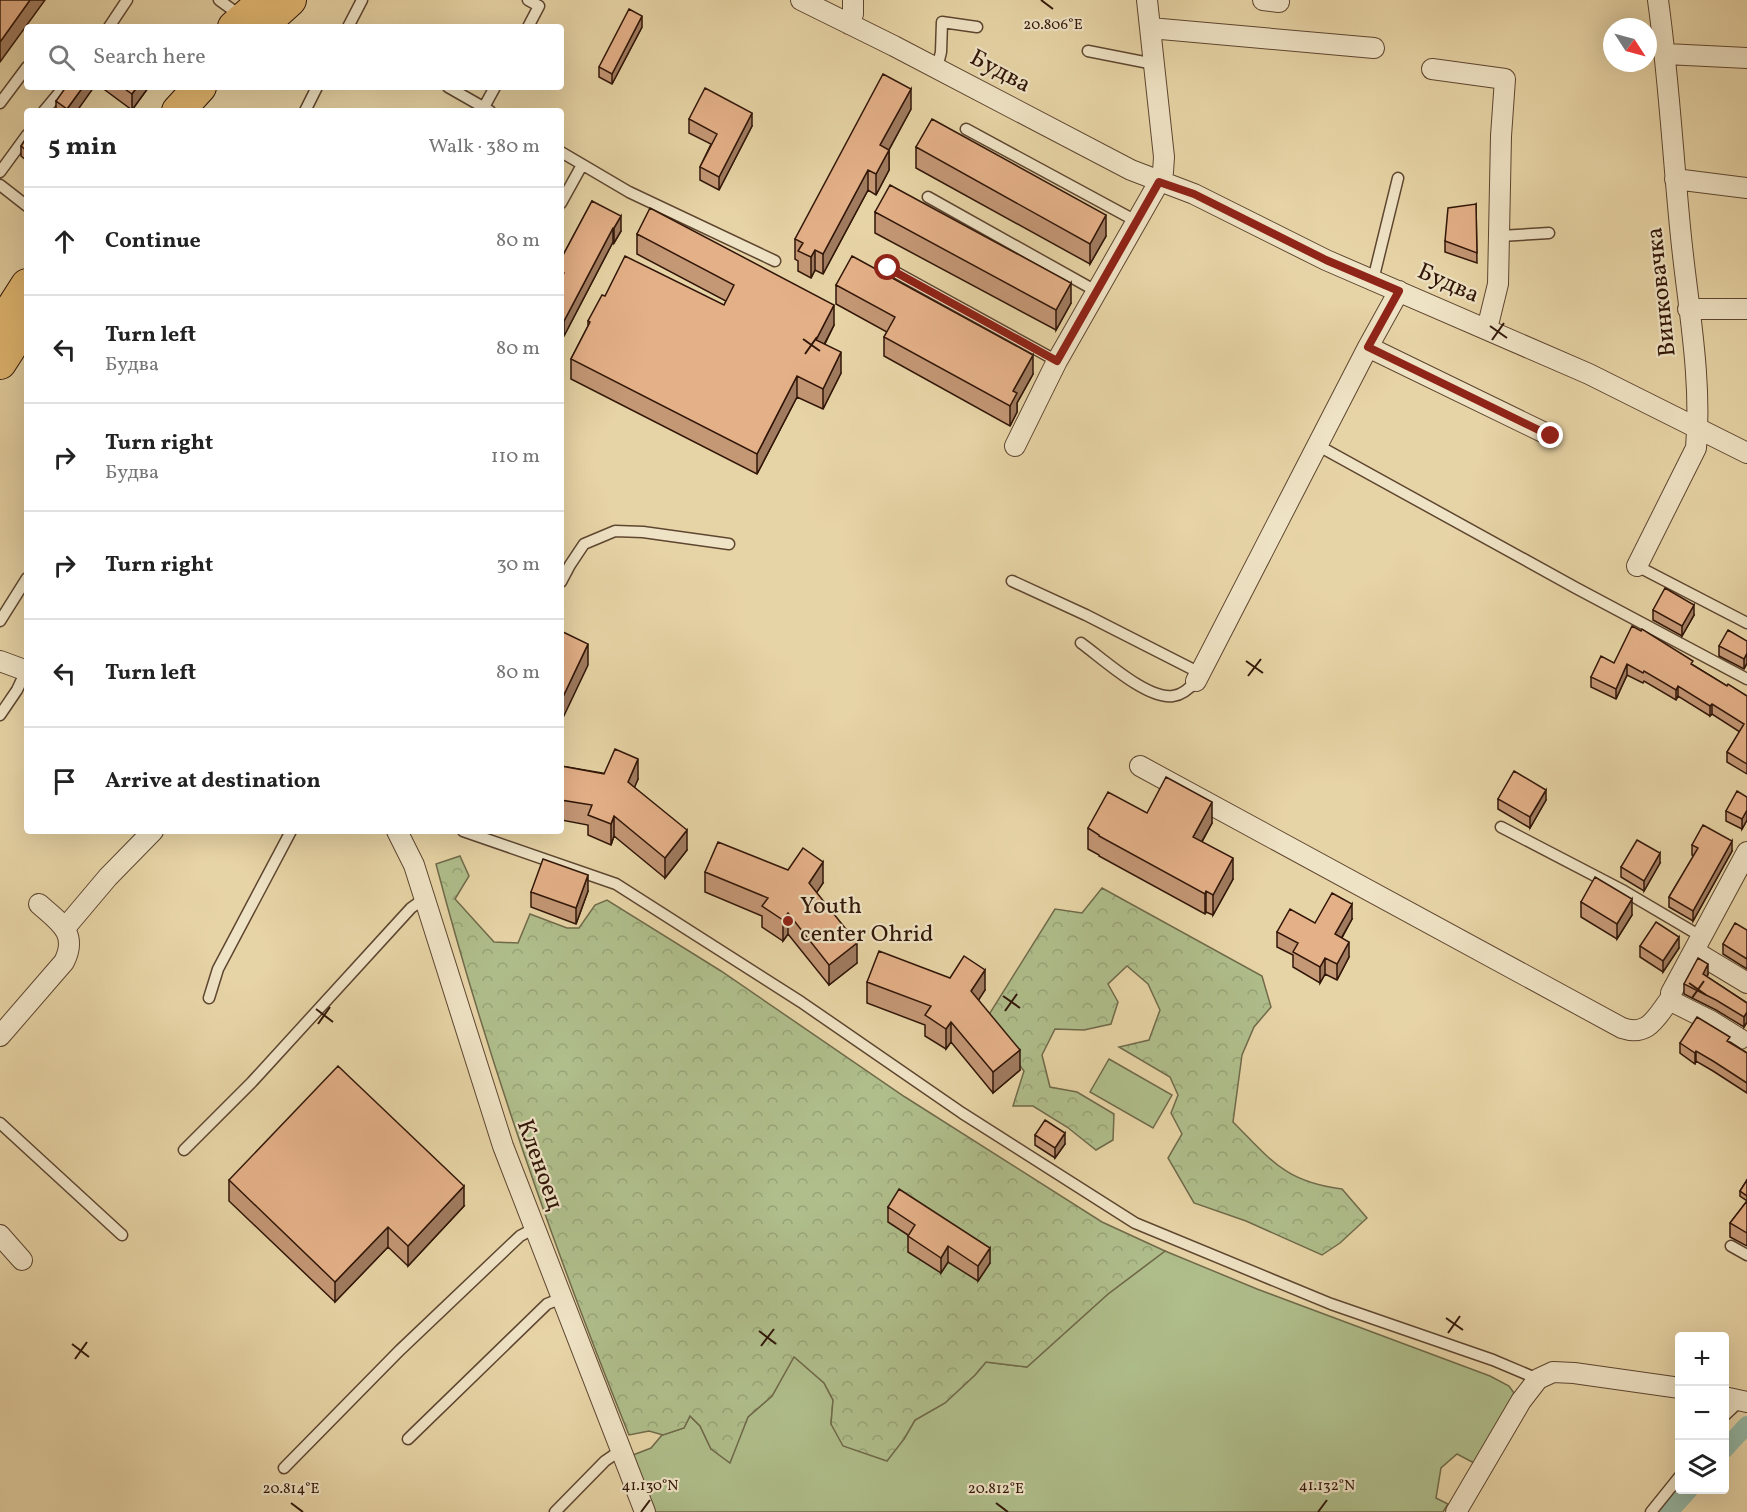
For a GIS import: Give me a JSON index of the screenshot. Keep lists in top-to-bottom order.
{
  "streets": {
    "street": ["Будва", "Винковачка", "Кленоец"]
  },
  "crossings": [
    ["Будва", "Винковачка"]
  ],
  "places": ["Youth center Ohrid"],
  "north": "bottom right",
  "page": {
    "search": "Search here",
    "heading": ["5 min", "Walk · 380 m"],
    "list": [
      ["Continue", "80 m"],
      ["Turn left", "Будва", "80 m"],
      ["Turn right", "Будва", "110 m"],
      ["Turn right", "30 m"],
      ["Turn left", "80 m"],
      "Arrive at destination"
    ],
    "map_buttons": ["+", "−"]
  },
  "coordinates": [
    "20.806°E",
    "41.130°N",
    "41.132°N",
    "20.814°E",
    "20.812°E"
  ]
}
